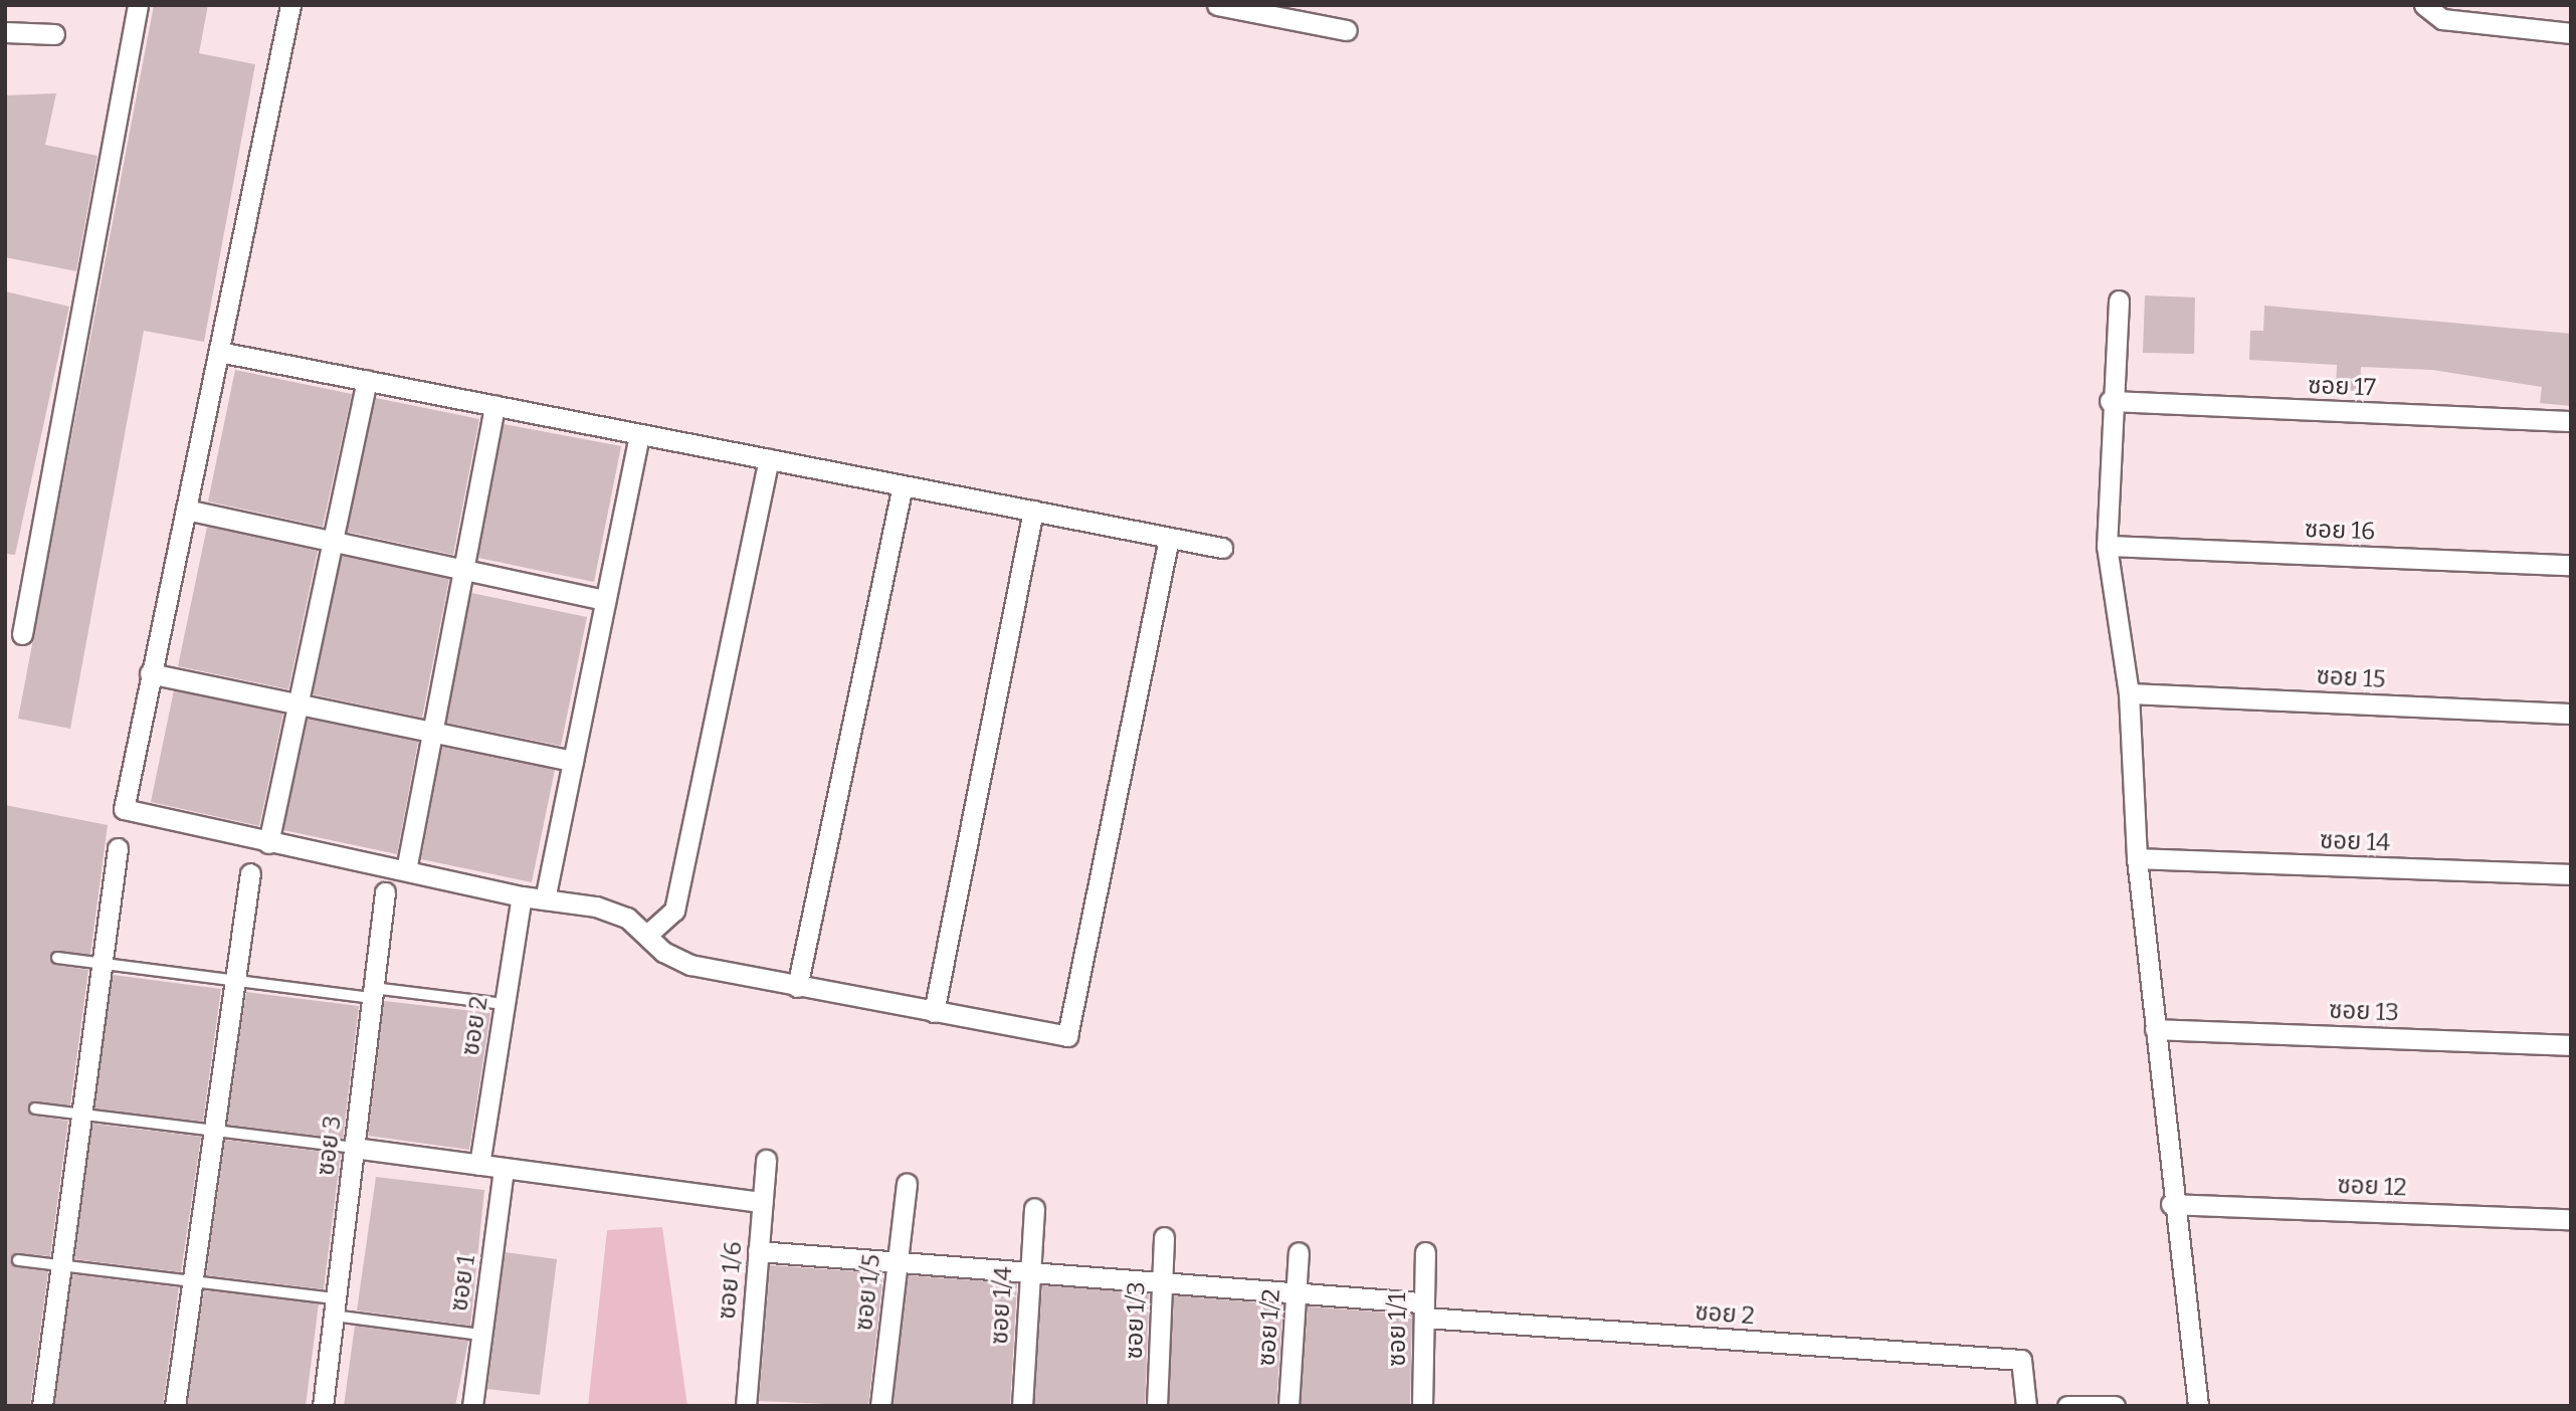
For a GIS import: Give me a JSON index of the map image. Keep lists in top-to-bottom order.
{
  "streets": {
    "street": [
      "ซอย 17",
      "ซอย 16",
      "ซอย 15",
      "ซอย 14",
      "ซอย 13",
      "ซอย 2",
      "ซอย 3",
      "ซอย 12",
      "ซอย 1/6",
      "ซอย 1",
      "ซอย 1/5",
      "ซอย 1/4",
      "ซอย 1/3",
      "ซอย 1/2",
      "ซอย 1/1"
    ]
  },
  "crossings": [
    ["ซอย 2", "ซอย 1/6"],
    ["ซอย 2", "ซอย 1/5"],
    ["ซอย 2", "ซอย 1/4"],
    ["ซอย 2", "ซอย 1/3"],
    ["ซอย 2", "ซอย 1/2"],
    ["ซอย 2", "ซอย 1/1"]
  ]
}
